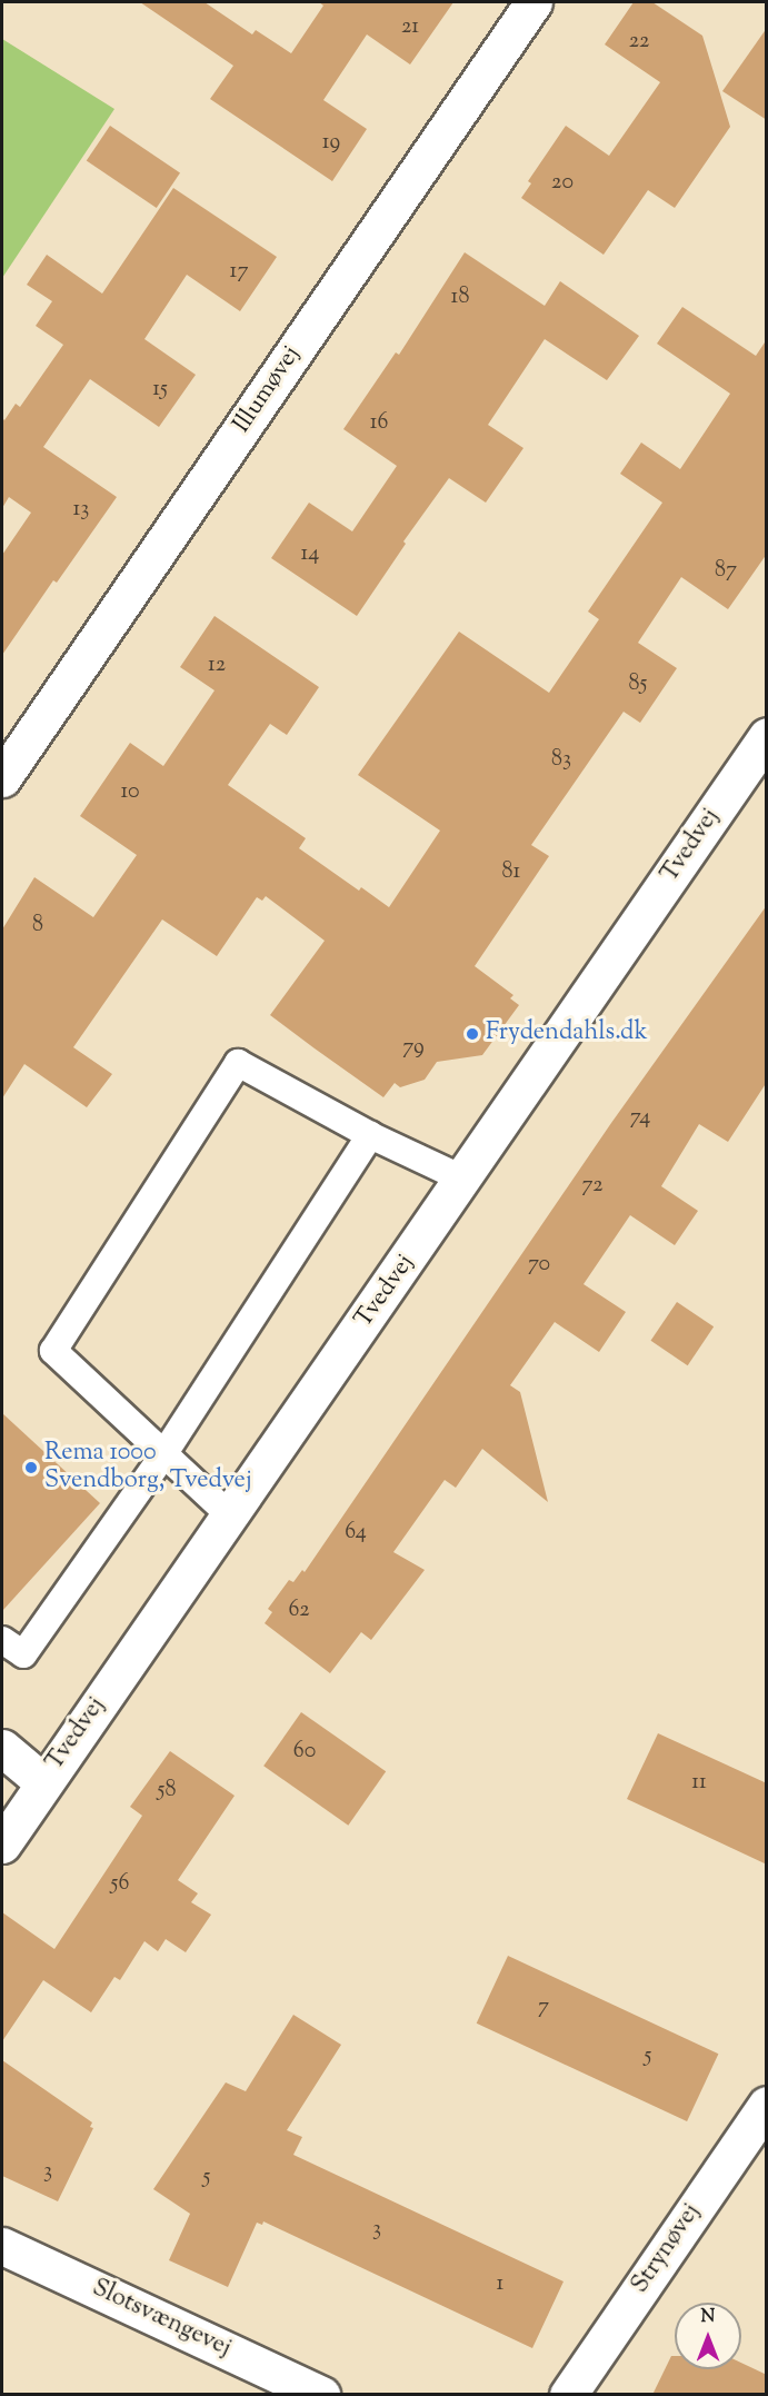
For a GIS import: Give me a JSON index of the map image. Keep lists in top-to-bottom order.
{
  "streets": {
    "street": [
      "Illumøvej",
      "Tvedvej",
      "Strynøvej",
      "Slotsvængevej"
    ]
  },
  "places": ["Frydendahls.dk", "Rema 1000 Svendborg, Tvedvej"],
  "house_numbers": [
    "21",
    "22",
    "19",
    "20",
    "17",
    "18",
    "15",
    "16",
    "13",
    "14",
    "87",
    "12",
    "85",
    "83",
    "10",
    "81",
    "8",
    "79",
    "74",
    "72",
    "70",
    "64",
    "62",
    "60",
    "11",
    "58",
    "56",
    "7",
    "5",
    "3",
    "5",
    "3",
    "1"
  ],
  "north": "top"
}
